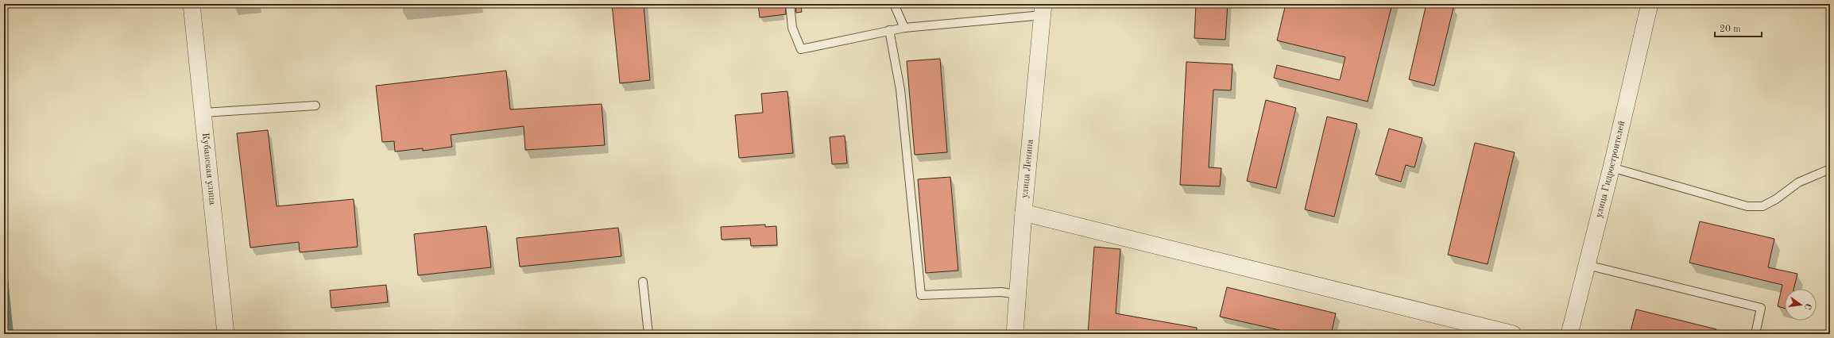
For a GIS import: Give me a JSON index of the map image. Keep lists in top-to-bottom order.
{
  "streets": {
    "street": ["Кубанская улица", "улица Ленина", "улица Гидростроителей"]
  },
  "scale_bar": "20 m",
  "north": "right"
}
